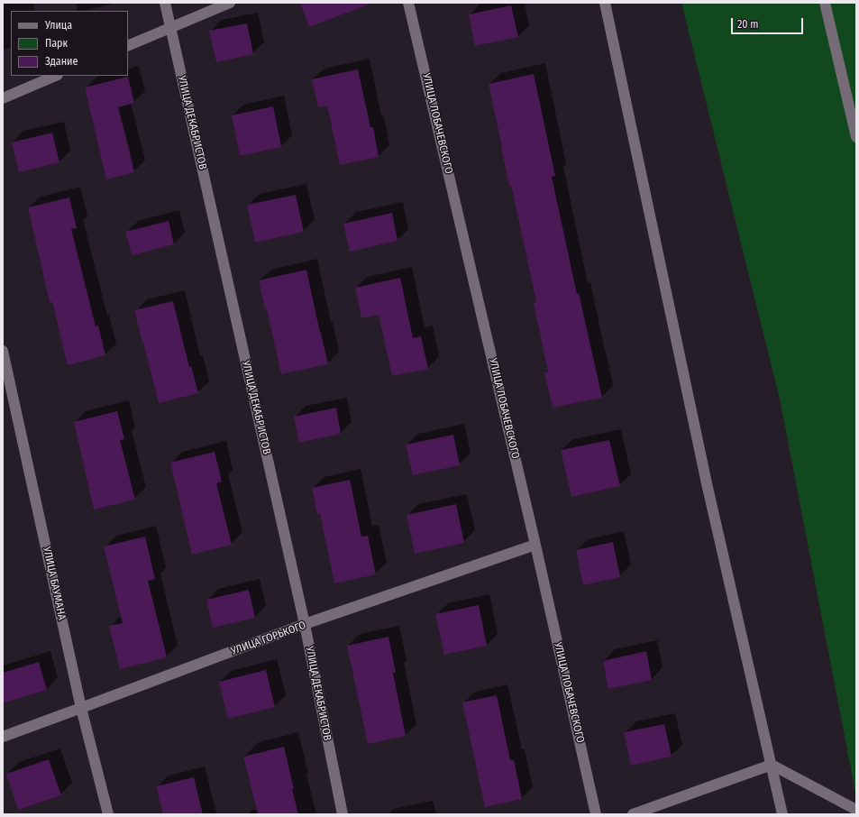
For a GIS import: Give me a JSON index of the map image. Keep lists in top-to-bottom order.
{
  "streets": {
    "street": [
      "УЛИЦА ДЕКАБРИСТОВ",
      "УЛИЦА ЛОБАЧЕВСКОГО",
      "УЛИЦА БАУМАНА",
      "УЛИЦА ГОРЬКОГО"
    ]
  },
  "crossings": [
    ["УЛИЦА ДЕКАБРИСТОВ", "УЛИЦА ГОРЬКОГО"],
    ["УЛИЦА ЛОБАЧЕВСКОГО", "УЛИЦА ГОРЬКОГО"],
    ["УЛИЦА БАУМАНА", "УЛИЦА ГОРЬКОГО"]
  ],
  "legend": ["Улица", "Парк", "Здание"],
  "scale_bar": "20 m"
}
